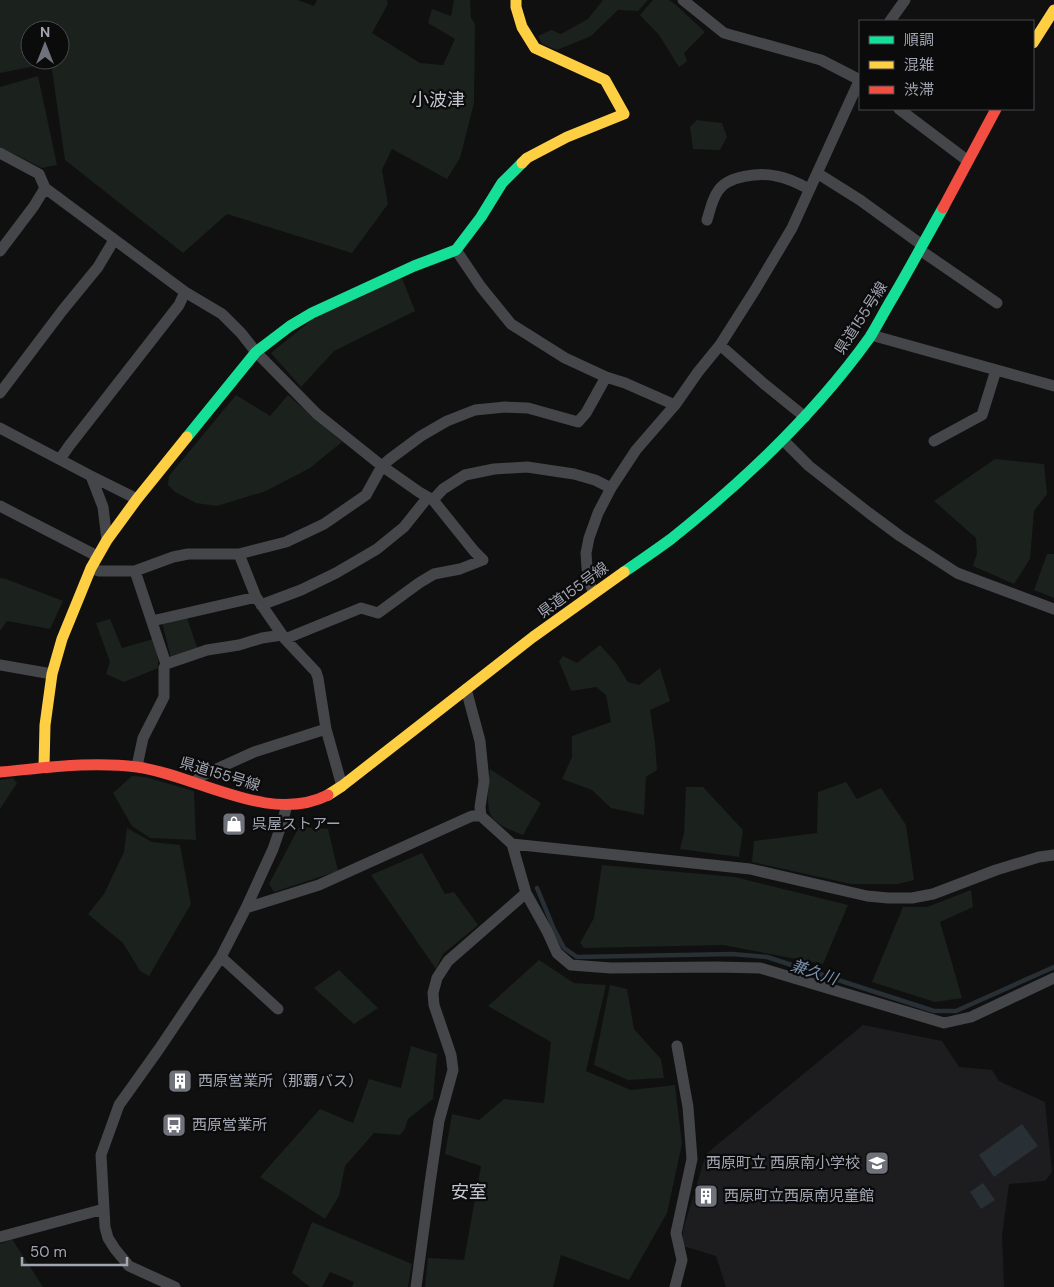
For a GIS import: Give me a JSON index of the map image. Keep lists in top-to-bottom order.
{
  "streets": {
    "main road": ["県道155号線"]
  },
  "districts": ["小波津", "安室"],
  "water": ["兼久川"],
  "places": {
    "shop": ["呉屋ストアー"],
    "building": ["西原営業所（那覇バス）", "西原町立西原南児童館"],
    "bus stop": ["西原営業所"],
    "school or university": ["西原町立 西原南小学校"]
  },
  "legend": ["順調", "混雑", "渋滞"],
  "scale_bar": "50 m",
  "north": "top"
}
